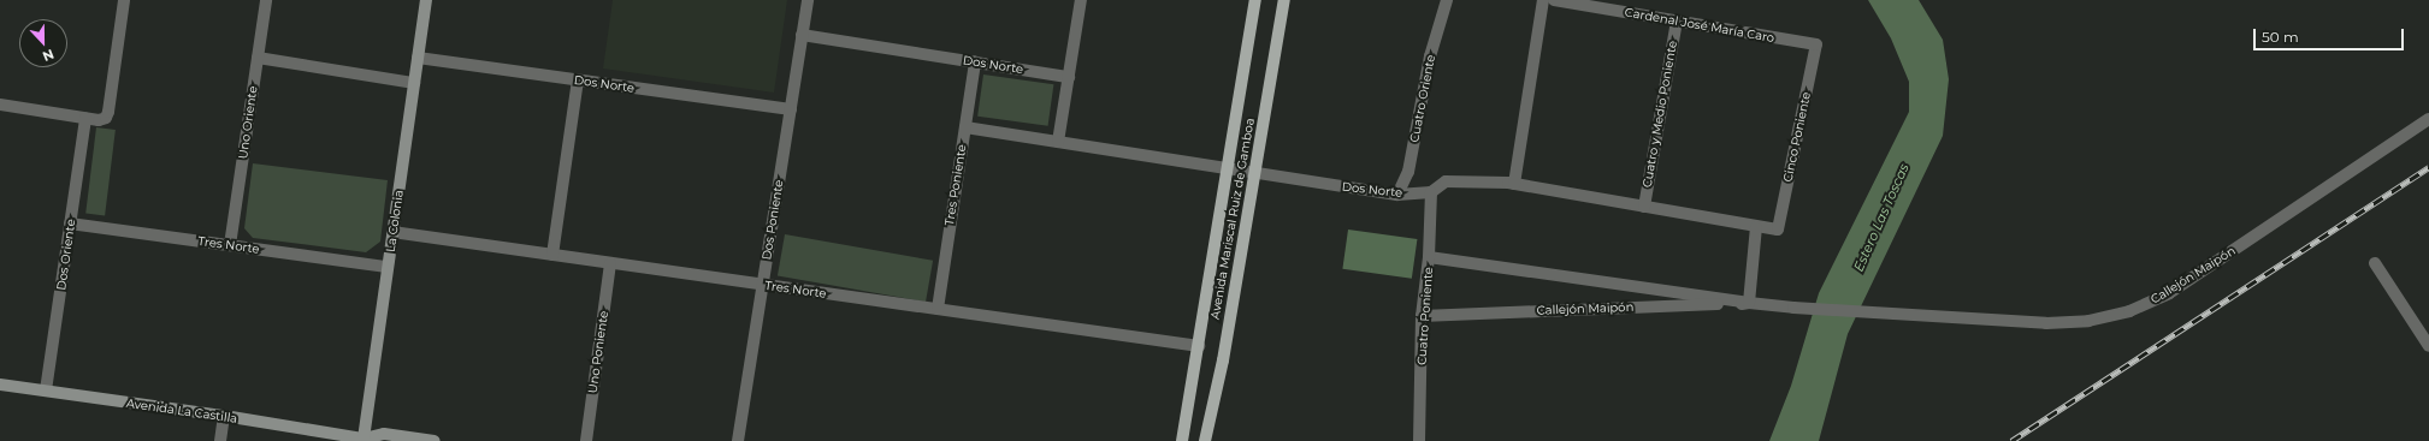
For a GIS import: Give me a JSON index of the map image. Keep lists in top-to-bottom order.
{
  "streets": {
    "main road": ["Avenida Mariscal Ruiz de Gamboa"],
    "street": [
      "Cardenal José María Caro",
      "Dos Norte",
      "Cuatro Oriente",
      "Cuatro y Medio Poniente",
      "Uno Oriente",
      "Cinco Poniente",
      "Tres Poniente",
      "Dos Poniente",
      "La Colonia",
      "Tres Norte",
      "Dos Oriente",
      "Callejón Maipón",
      "Cuatro Poniente",
      "Uno Poniente",
      "Avenida La Castilla"
    ]
  },
  "crossings": [
    ["Cardenal José María Caro", "Cuatro y Medio Poniente"],
    ["Cardenal José María Caro", "Cinco Poniente"],
    ["Dos Norte", "Cuatro Oriente"],
    ["Dos Norte", "Cuatro y Medio Poniente"],
    ["Dos Norte", "Cinco Poniente"],
    ["Dos Norte", "Tres Poniente"],
    ["Dos Norte", "Avenida Mariscal Ruiz de Gamboa"],
    ["Dos Norte", "Dos Poniente"],
    ["Dos Norte", "La Colonia"],
    ["Dos Norte", "Cuatro Poniente"],
    ["Uno Oriente", "Tres Norte"],
    ["Tres Poniente", "Tres Norte"],
    ["Avenida Mariscal Ruiz de Gamboa", "Tres Norte"],
    ["Dos Poniente", "Tres Norte"],
    ["La Colonia", "Tres Norte"],
    ["La Colonia", "Avenida La Castilla"],
    ["Tres Norte", "Dos Oriente"],
    ["Tres Norte", "Uno Poniente"],
    ["Dos Oriente", "Avenida La Castilla"],
    ["Callejón Maipón", "Cuatro Poniente"]
  ],
  "water": ["Estero Las Toscas"],
  "scale_bar": "50 m",
  "north": "bottom"
}
